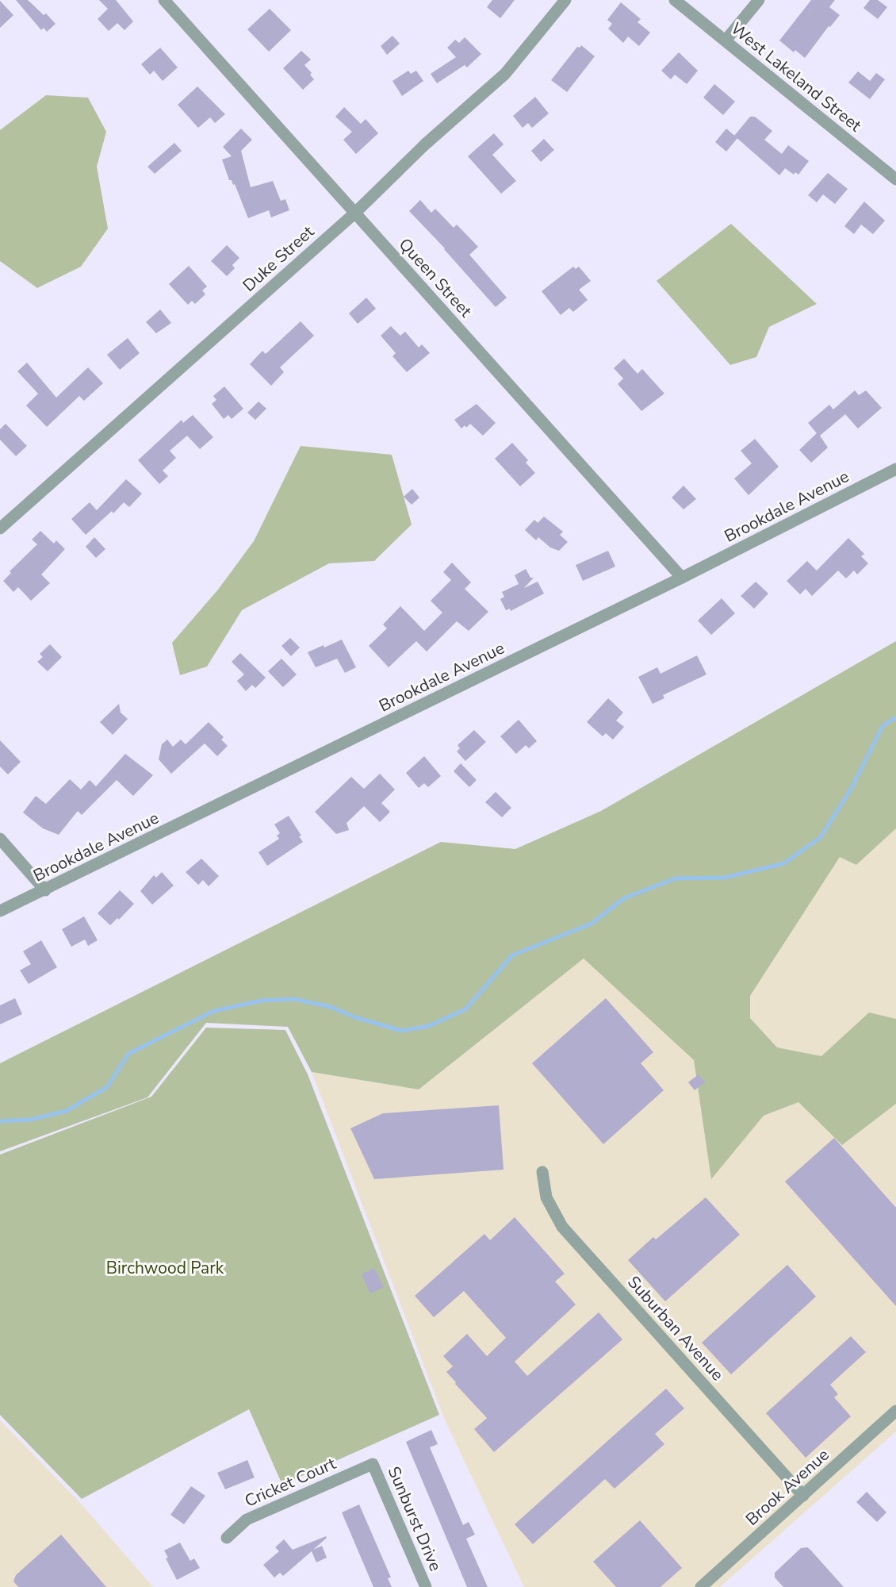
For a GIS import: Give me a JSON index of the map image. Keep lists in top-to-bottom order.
{
  "streets": {
    "street": [
      "West Lakeland Street",
      "Duke Street",
      "Queen Street",
      "Brookdale Avenue",
      "Suburban Avenue",
      "Cricket Court",
      "Brook Avenue",
      "Sunburst Drive"
    ]
  },
  "crossings": [
    ["Duke Street", "Queen Street"],
    ["Queen Street", "Brookdale Avenue"],
    ["Suburban Avenue", "Brook Avenue"],
    ["Cricket Court", "Sunburst Drive"]
  ],
  "parks": ["Birchwood Park"]
}
